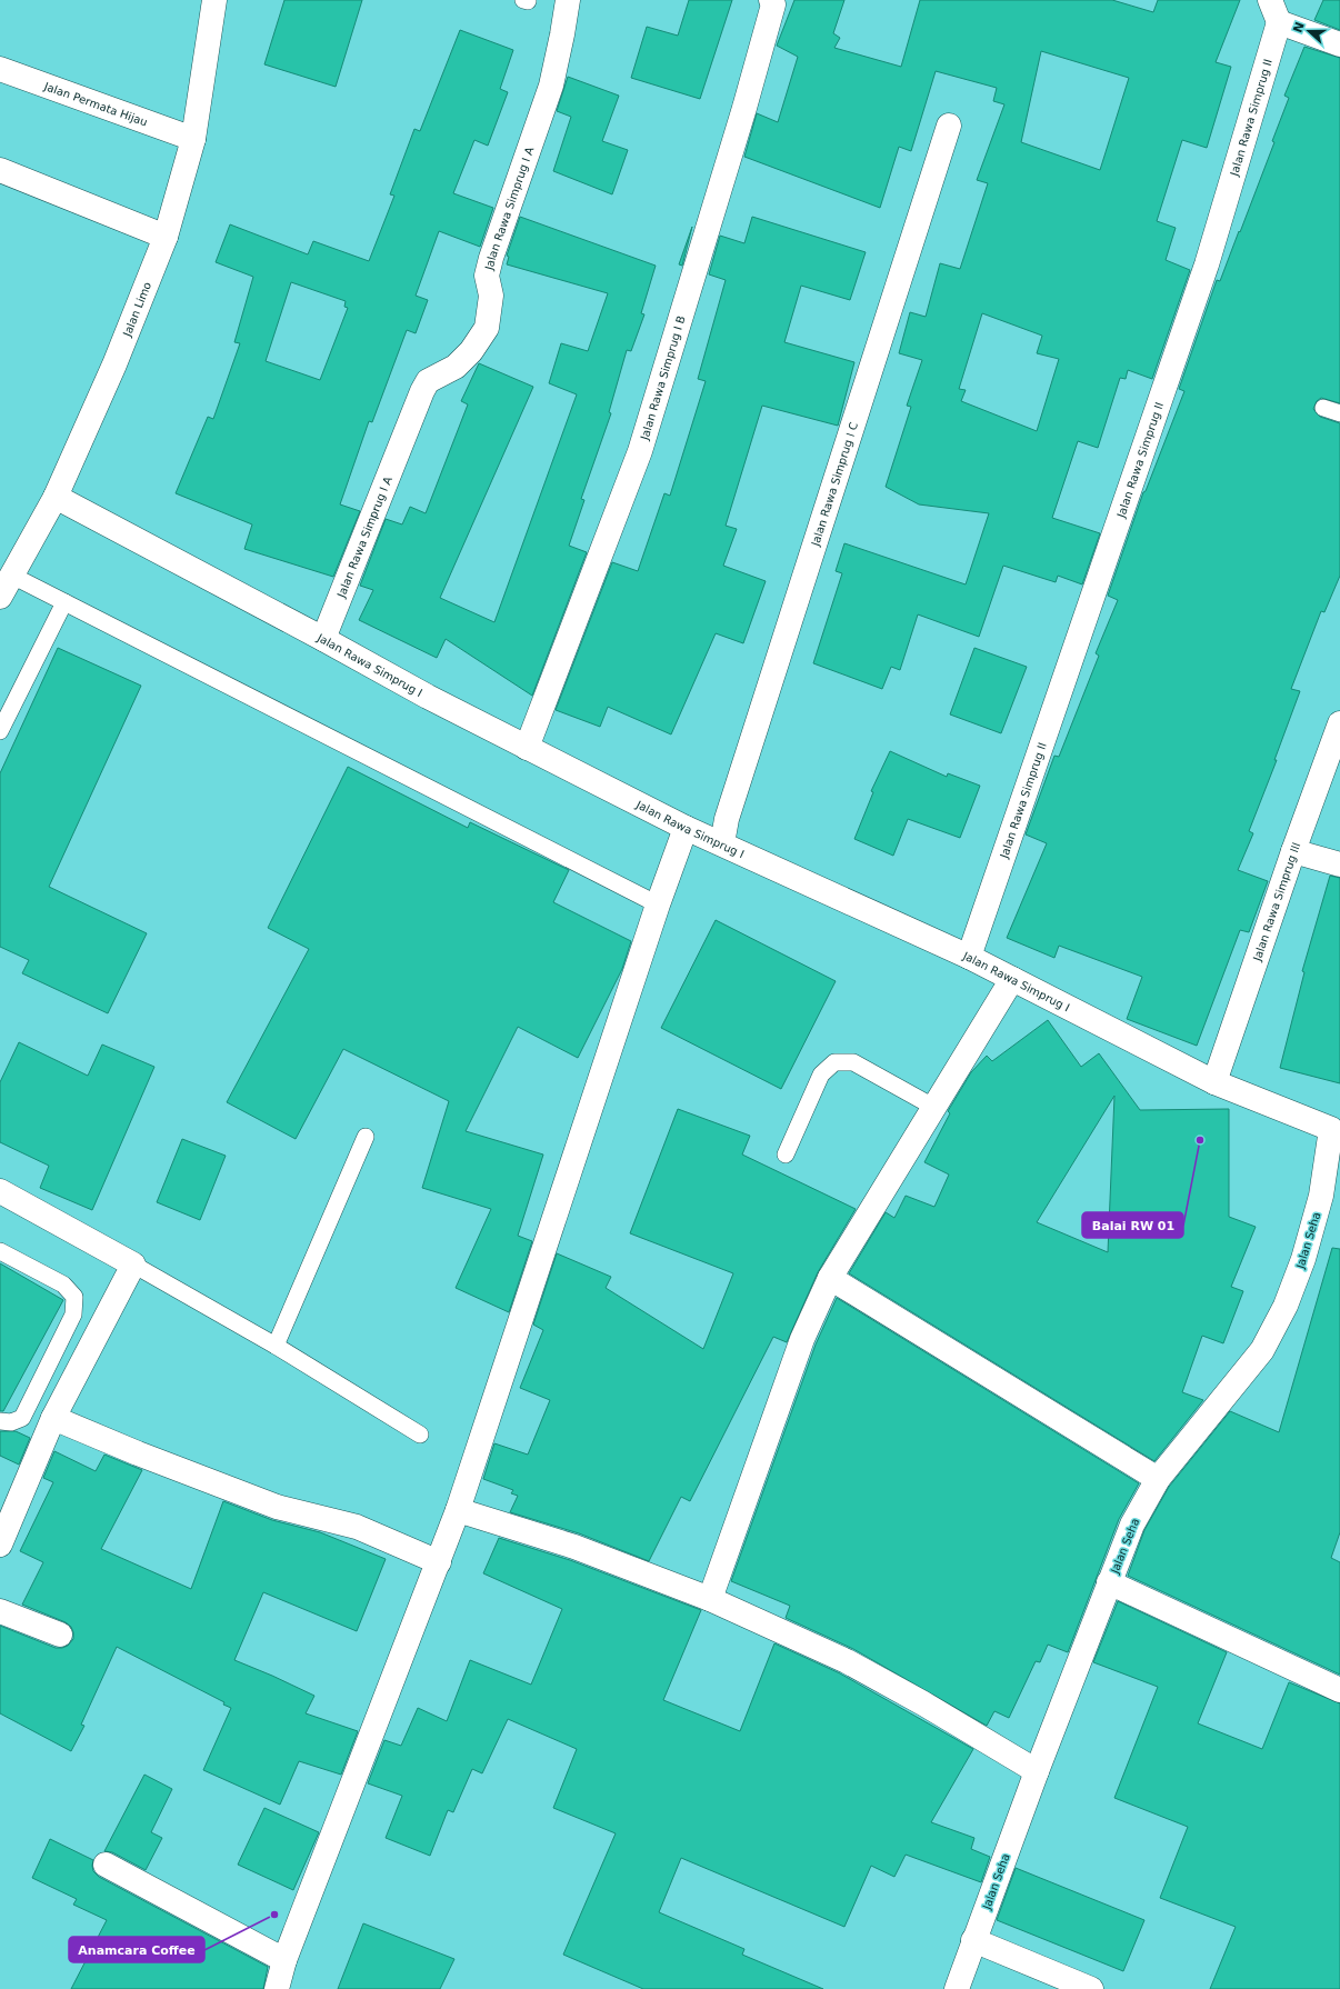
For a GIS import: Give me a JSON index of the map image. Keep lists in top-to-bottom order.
{
  "streets": {
    "street": [
      "Jalan Permata Hijau",
      "Jalan Rawa Simprug II",
      "Jalan Rawa Simprug I A",
      "Jalan Limo",
      "Jalan Rawa Simprug I B",
      "Jalan Rawa Simprug I C",
      "Jalan Rawa Simprug I",
      "Jalan Rawa Simprug III",
      "Jalan Seha"
    ]
  },
  "crossings": [
    ["Jalan Permata Hijau", "Jalan Limo"],
    ["Jalan Rawa Simprug II", "Jalan Rawa Simprug I"],
    ["Jalan Rawa Simprug I A", "Jalan Rawa Simprug I"],
    ["Jalan Limo", "Jalan Rawa Simprug I"],
    ["Jalan Rawa Simprug I B", "Jalan Rawa Simprug I"],
    ["Jalan Rawa Simprug I C", "Jalan Rawa Simprug I"],
    ["Jalan Rawa Simprug I", "Jalan Rawa Simprug III"],
    ["Jalan Rawa Simprug I", "Jalan Seha"]
  ],
  "places": ["Balai RW 01", "Anamcara Coffee"],
  "north": "left"
}
